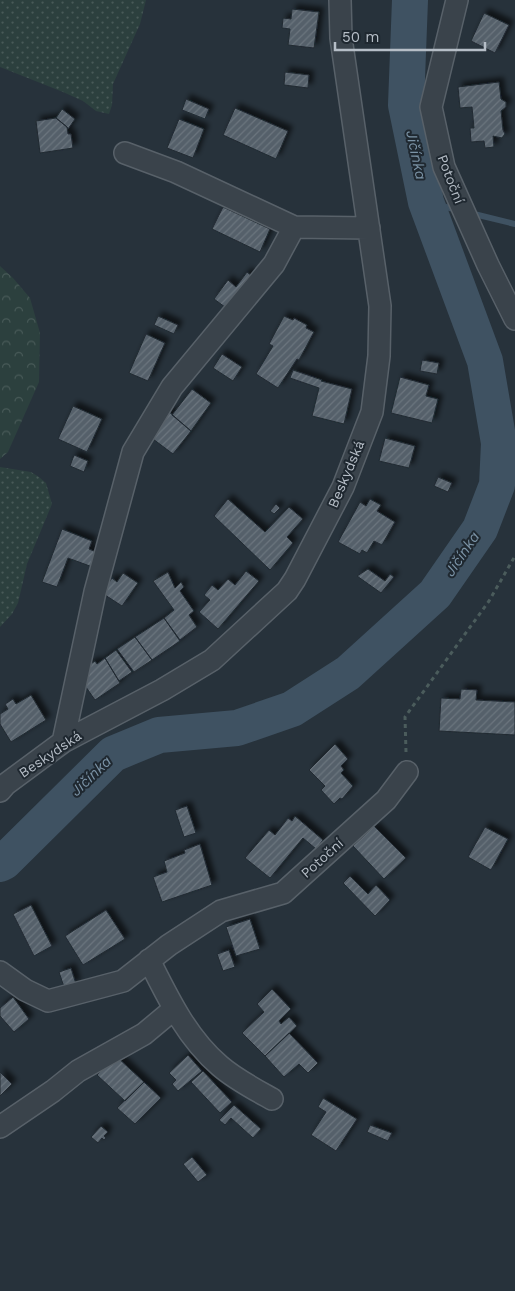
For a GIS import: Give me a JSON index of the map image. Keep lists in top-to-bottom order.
{
  "streets": {
    "street": ["Potoční", "Beskydská"]
  },
  "water": ["Jičínka"],
  "scale_bar": "50 m"
}
